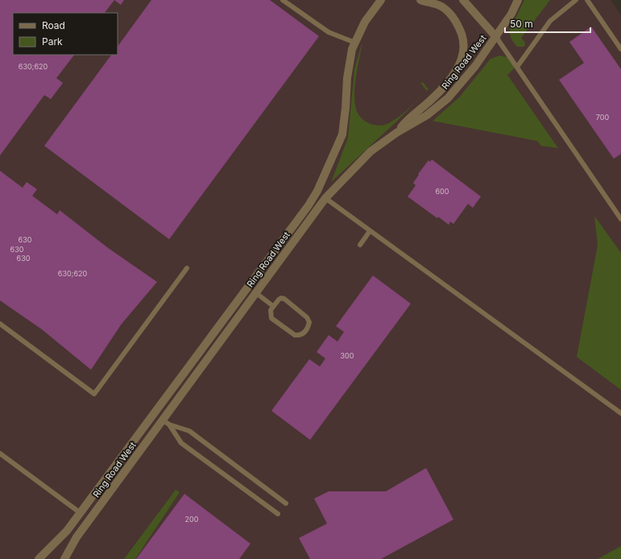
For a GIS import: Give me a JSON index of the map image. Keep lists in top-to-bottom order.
{
  "streets": {
    "street": ["Ring Road West"]
  },
  "house_numbers": [
    "630;620",
    "700",
    "600",
    "630",
    "630",
    "630",
    "630;620",
    "300",
    "200"
  ],
  "legend": ["Road", "Park"],
  "scale_bar": "50 m"
}
